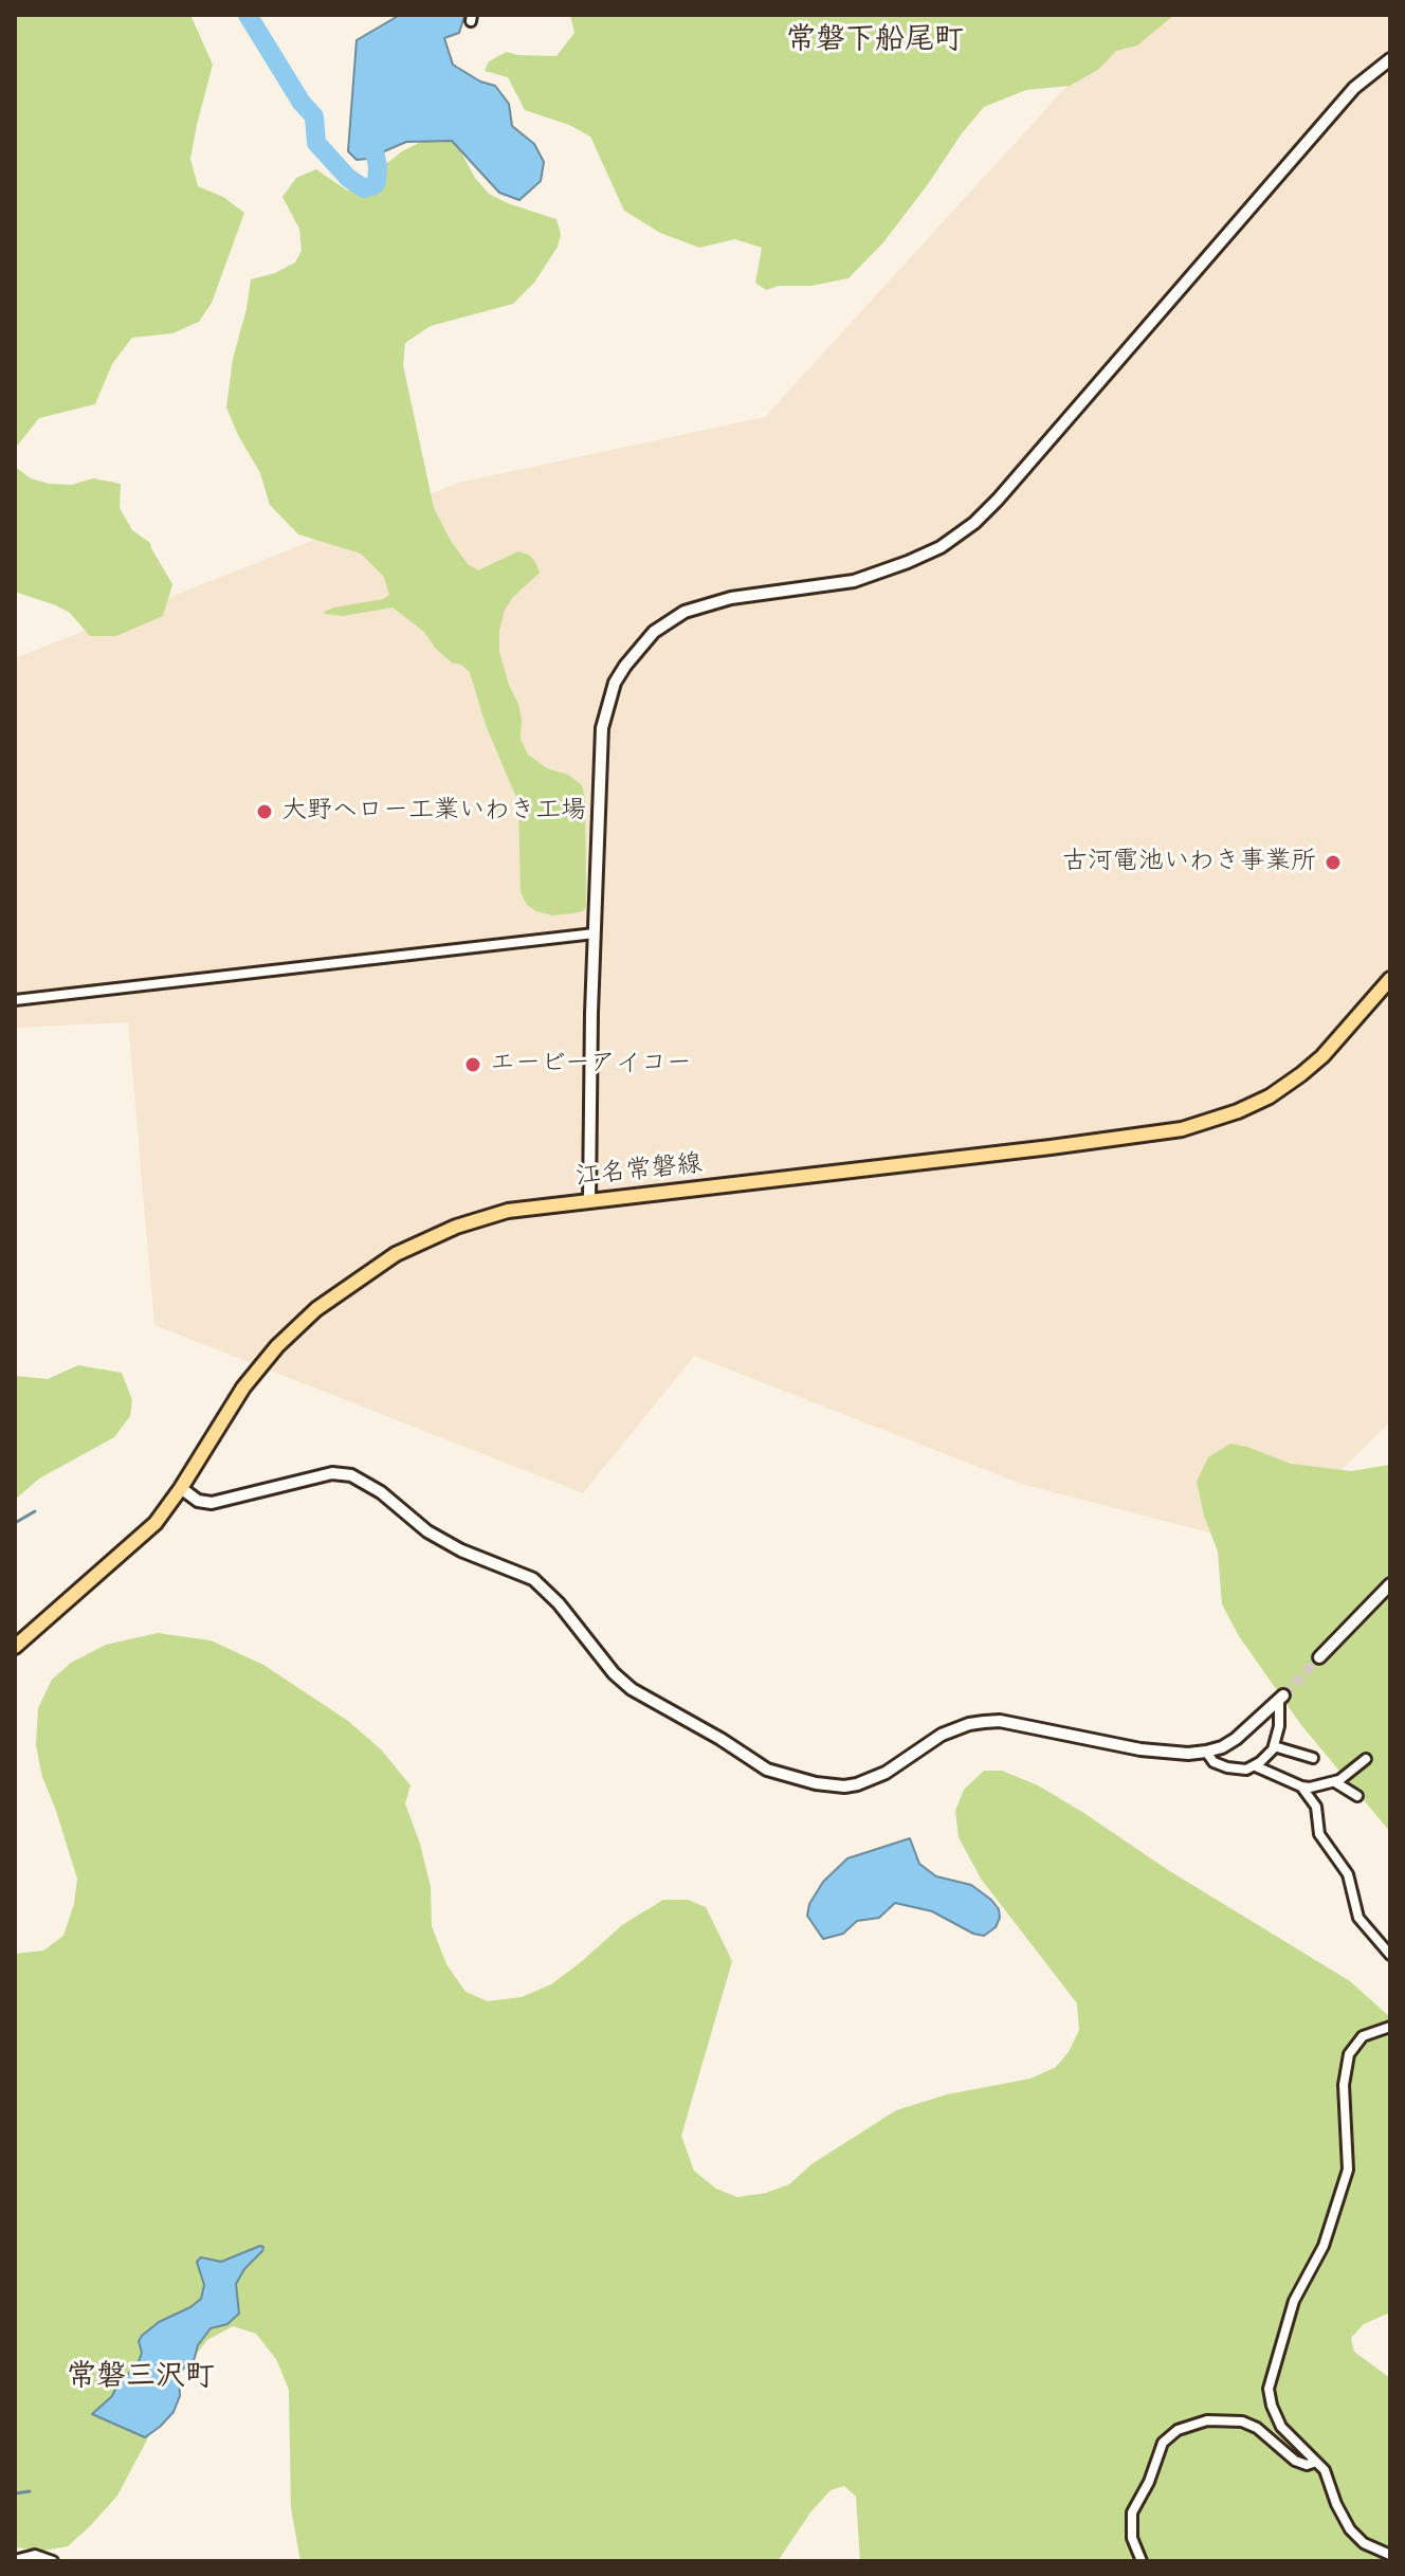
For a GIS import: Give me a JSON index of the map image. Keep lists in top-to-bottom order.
{
  "streets": {
    "main road": ["江名常磐線"]
  },
  "districts": ["常磐下船尾町", "常磐三沢町"],
  "places": ["大野ヘロー工業いわき工場", "古河電池いわき事業所", "エービーアイコー"]
}
